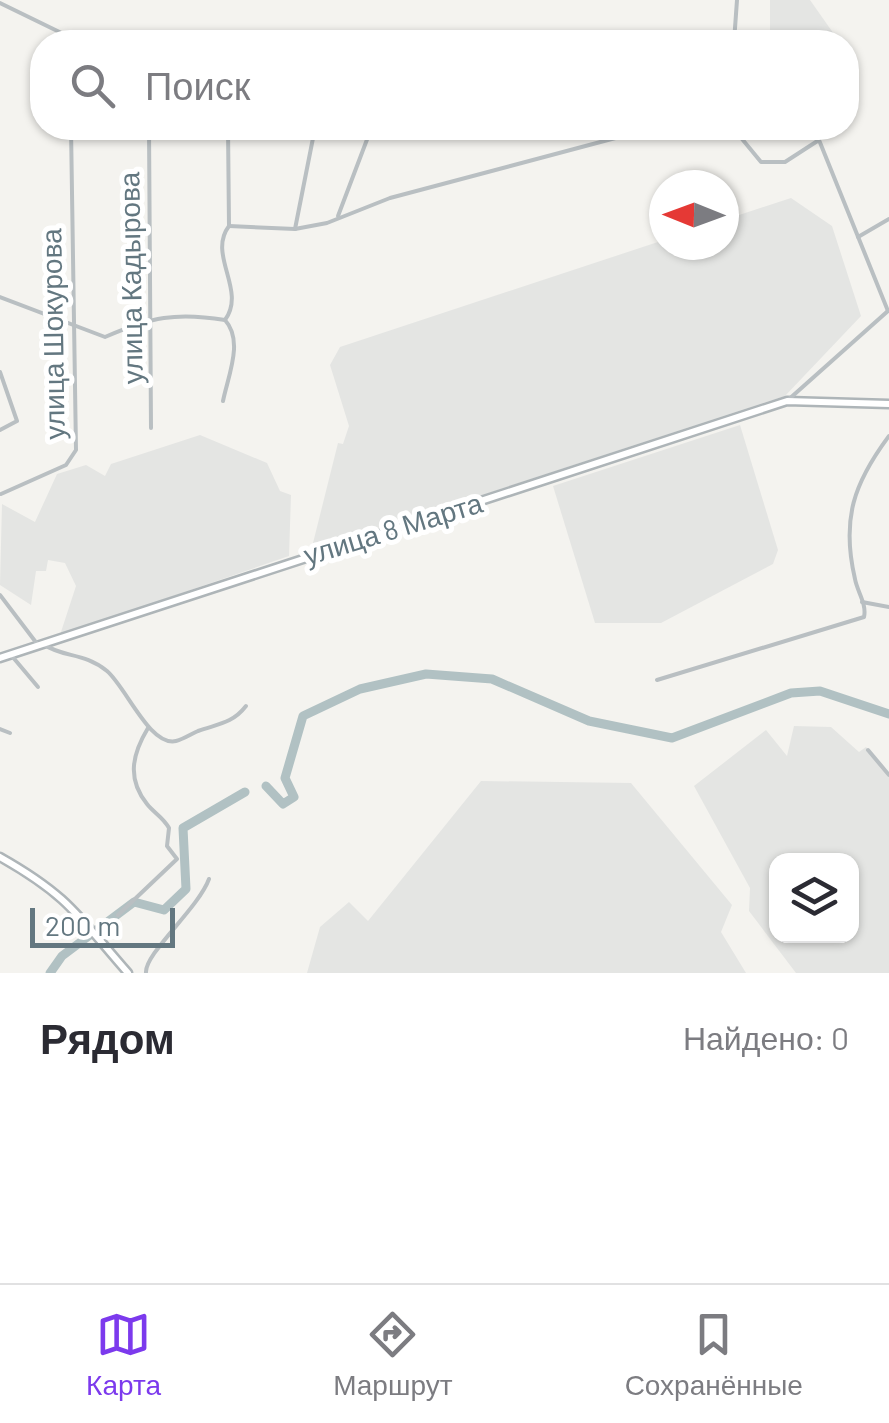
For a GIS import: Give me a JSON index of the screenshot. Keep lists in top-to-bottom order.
{
  "streets": {
    "main road": ["улица 8 Марта"],
    "street": ["улица Кадырова", "улица Шокурова"]
  },
  "scale_bar": "200 m",
  "north": "left",
  "page": {
    "search": "Поиск",
    "scale": "200 m",
    "heading": ["Рядом", "Найдено: 0"],
    "nav": ["Карта", "Маршрут", "Сохранённые"]
  }
}
